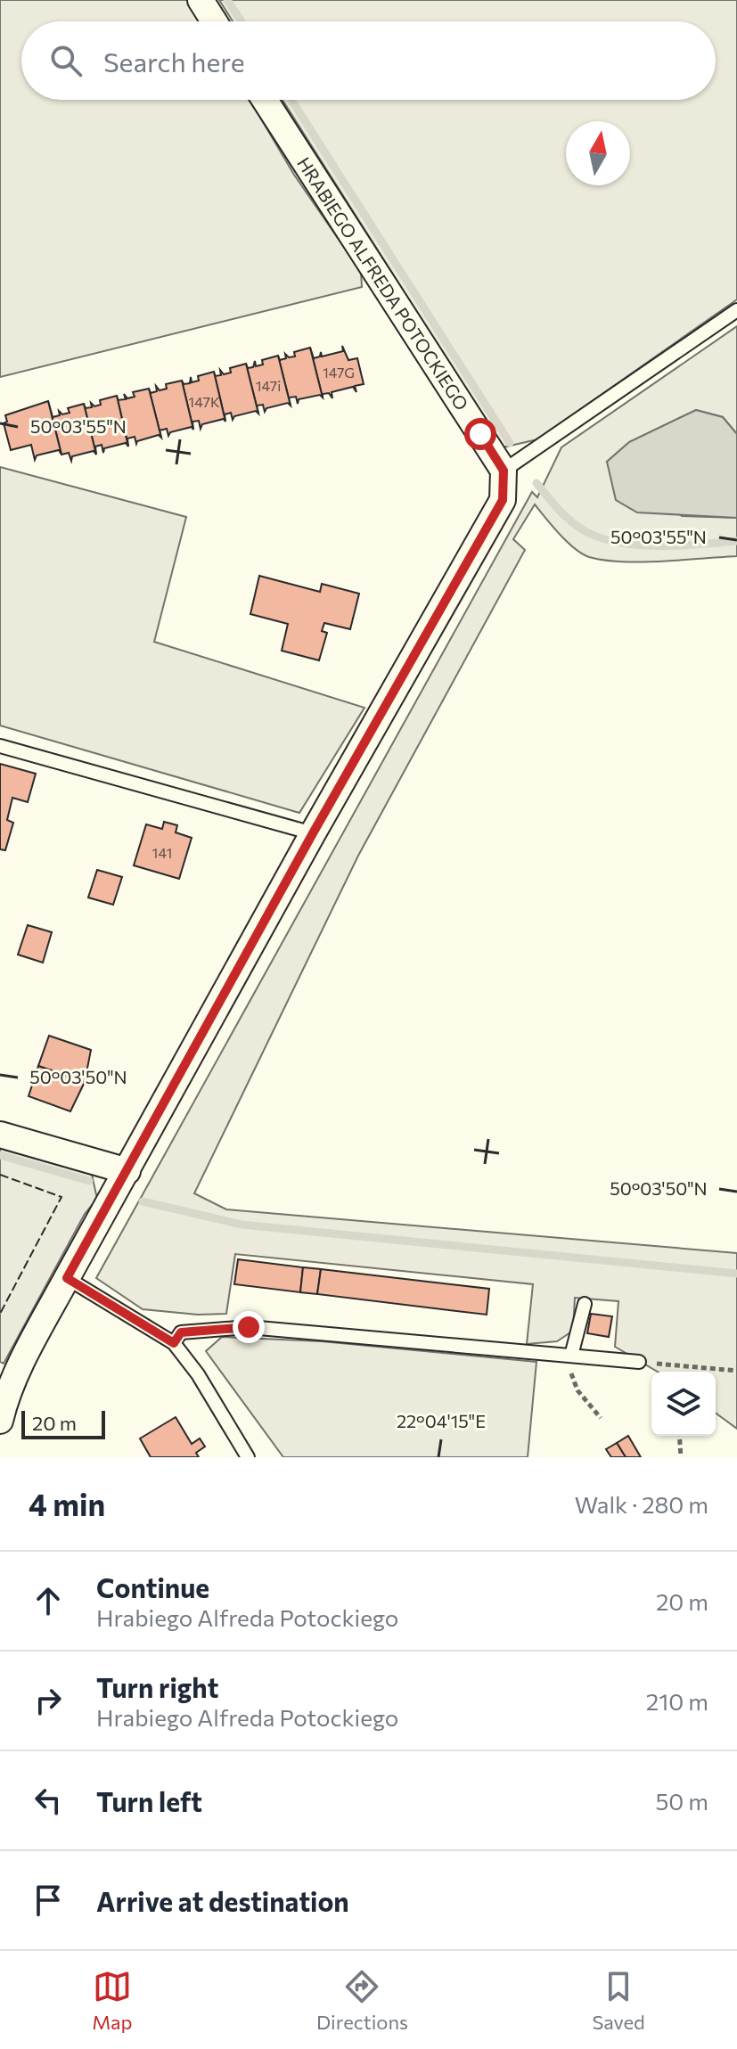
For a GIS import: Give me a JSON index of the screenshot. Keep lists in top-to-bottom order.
{
  "streets": {
    "street": ["HRABIEGO ALFREDA POTOCKIEGO"]
  },
  "house_numbers": [
    "147G",
    "147i",
    "147K",
    "141"
  ],
  "scale_bar": "20 m",
  "north": "top",
  "page": {
    "search": "Search here",
    "scale": "20 m",
    "heading": ["4 min", "Walk · 280 m"],
    "list": [
      ["Continue", "Hrabiego Alfreda Potockiego", "20 m"],
      ["Turn right", "Hrabiego Alfreda Potockiego", "210 m"],
      ["Turn left", "50 m"],
      "Arrive at destination"
    ],
    "nav": ["Map", "Directions", "Saved"]
  },
  "coordinates": ["50°03'55\"N", "50°03'50\"N", "22°04'15\"E"]
}
